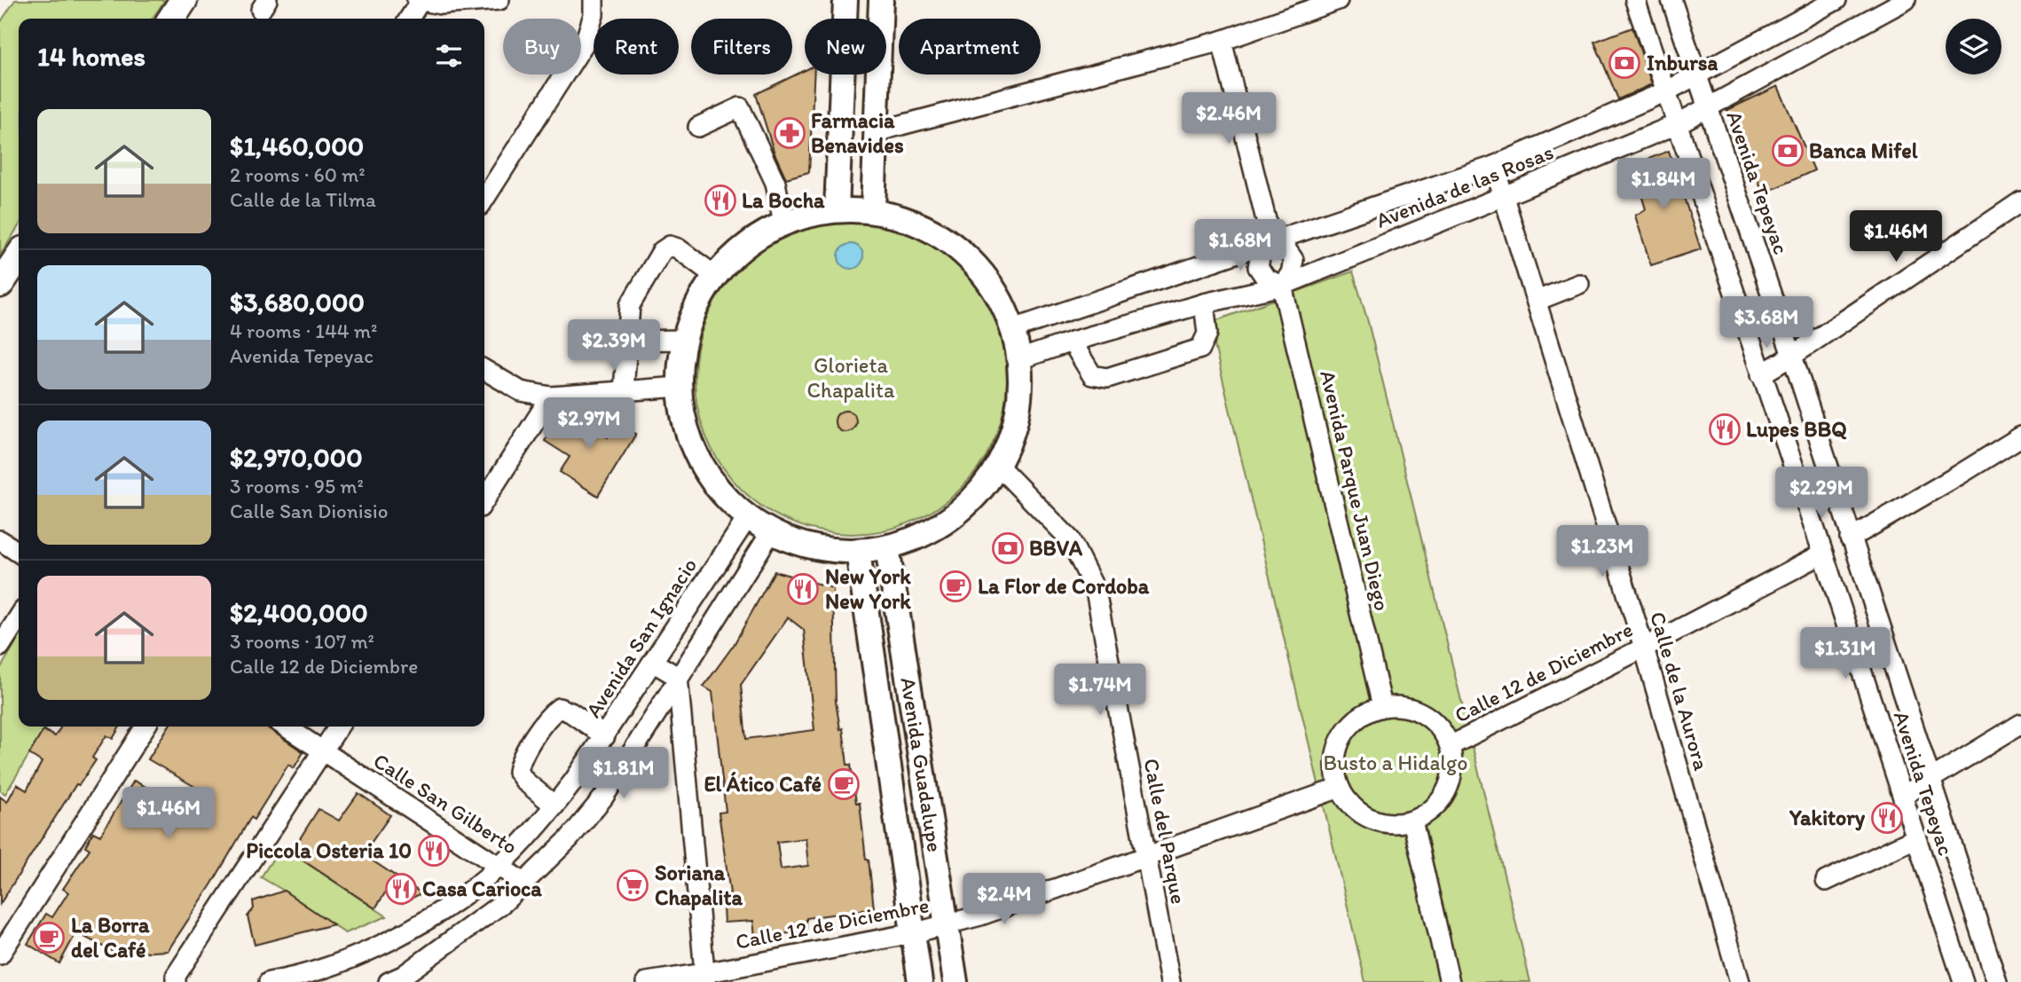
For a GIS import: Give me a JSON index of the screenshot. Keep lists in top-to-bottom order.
{
  "streets": {
    "main road": ["Avenida Guadalupe"],
    "street": [
      "Avenida Tepeyac",
      "Avenida de las Rosas",
      "Avenida Parque Juan Diego",
      "Avenida San Ignacio",
      "Calle 12 de Diciembre",
      "Calle de la Aurora",
      "Calle San Gilberto",
      "Calle del Parque"
    ]
  },
  "crossings": [
    ["Avenida Tepeyac", "Avenida de las Rosas"],
    ["Avenida Tepeyac", "Calle 12 de Diciembre"],
    ["Avenida de las Rosas", "Avenida Parque Juan Diego"],
    ["Avenida de las Rosas", "Calle de la Aurora"],
    ["Avenida Parque Juan Diego", "Calle 12 de Diciembre"],
    ["Avenida San Ignacio", "Calle San Gilberto"],
    ["Calle 12 de Diciembre", "Calle de la Aurora"],
    ["Calle 12 de Diciembre", "Avenida Guadalupe"],
    ["Calle 12 de Diciembre", "Calle del Parque"]
  ],
  "parks": ["Glorieta Chapalita", "Busto a Hidalgo"],
  "places": {
    "bank": ["Inbursa", "Banca Mifel", "BBVA"],
    "pharmacy": ["Farmacia Benavides"],
    "restaurant": [
      "La Bocha",
      "Lupes BBQ",
      "New York New York",
      "Yakitory",
      "Piccola Osteria 10",
      "Casa Carioca"
    ],
    "cafe": ["La Flor de Cordoba", "El Ático Café", "La Borra del Café"],
    "supermarket": ["Soriana Chapalita"]
  },
  "page": {
    "chip": [
      "Buy",
      "Rent",
      "Filters",
      "New",
      "Apartment"
    ],
    "heading": "14 homes",
    "price": [
      "$2.46M",
      "$1.84M",
      "$1.46M",
      "$1.68M",
      "$3.68M",
      "$2.39M",
      "$2.97M",
      "$2.29M",
      "$1.23M",
      "$1.31M",
      "$1.74M",
      "$1.81M",
      "$1.46M",
      "$2.4M"
    ],
    "list": [
      {
        "name": "$1,460,000",
        "note": "2 rooms · 60 m² · Calle de la Tilma"
      },
      {
        "name": "$3,680,000",
        "note": "4 rooms · 144 m² · Avenida Tepeyac"
      },
      {
        "name": "$2,970,000",
        "note": "3 rooms · 95 m² · Calle San Dionisio"
      },
      {
        "name": "$2,400,000",
        "note": "3 rooms · 107 m² · Calle 12 de Diciembre"
      }
    ]
  }
}
